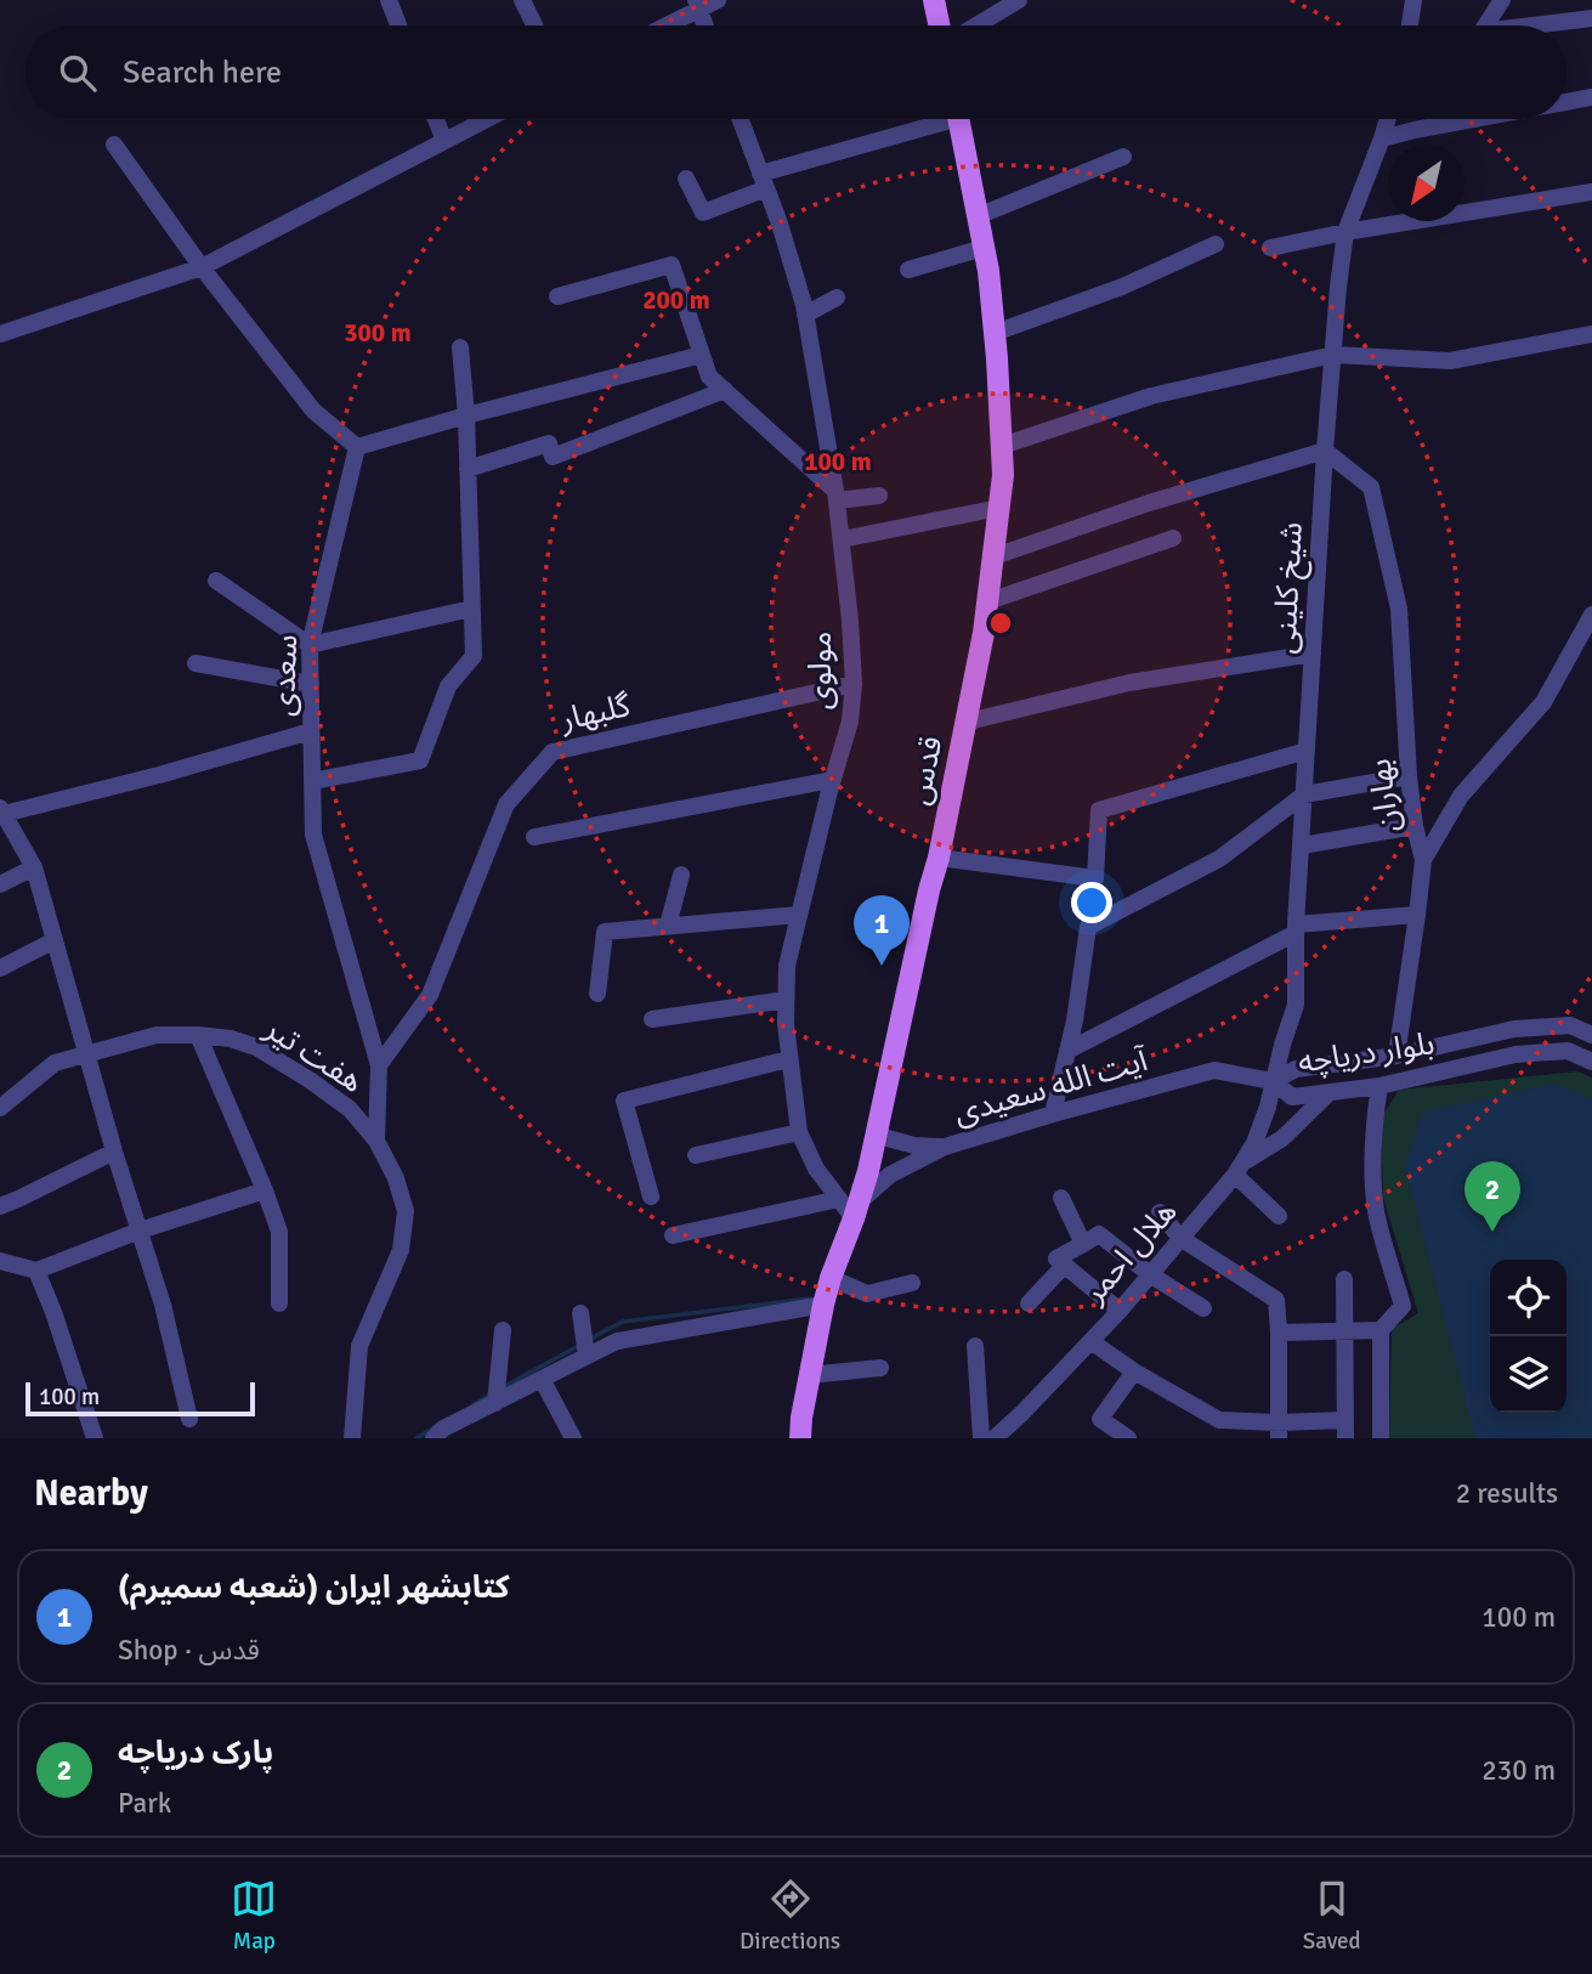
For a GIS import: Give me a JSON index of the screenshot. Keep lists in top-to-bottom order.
{
  "streets": {
    "main road": ["قدس"],
    "street": [
      "شیخ کلینی",
      "مولوی",
      "سعدی",
      "گلبهار",
      "بهاران",
      "بلوار دریاچه",
      "هفت تیر",
      "آیت الله سعیدی",
      "هلال احمر"
    ]
  },
  "crossings": [
    ["شیخ کلینی", "بهاران"],
    ["شیخ کلینی", "بلوار دریاچه"],
    ["شیخ کلینی", "آیت الله سعیدی"],
    ["شیخ کلینی", "هلال احمر"],
    ["مولوی", "گلبهار"],
    ["مولوی", "قدس"],
    ["مولوی", "آیت الله سعیدی"],
    ["سعدی", "گلبهار"],
    ["سعدی", "هفت تیر"],
    ["قدس", "آیت الله سعیدی"],
    ["بلوار دریاچه", "آیت الله سعیدی"],
    ["بلوار دریاچه", "هلال احمر"],
    ["آیت الله سعیدی", "هلال احمر"]
  ],
  "scale_bar": "100 m",
  "north": "bottom left",
  "page": {
    "search": "Search here",
    "pins": ["1", "2"],
    "scale": "100 m",
    "heading": ["Nearby", "2 results"],
    "list": [
      {
        "mark": "1",
        "name": "کتابشهر ایران (شعبه سمیرم)",
        "note": "Shop · قدس",
        "value": "100 m"
      },
      {
        "mark": "2",
        "name": "پارک دریاچه",
        "note": "Park",
        "value": "230 m"
      }
    ],
    "nav": ["Map", "Directions", "Saved"]
  },
  "rings": ["200 m", "300 m", "100 m"]
}
